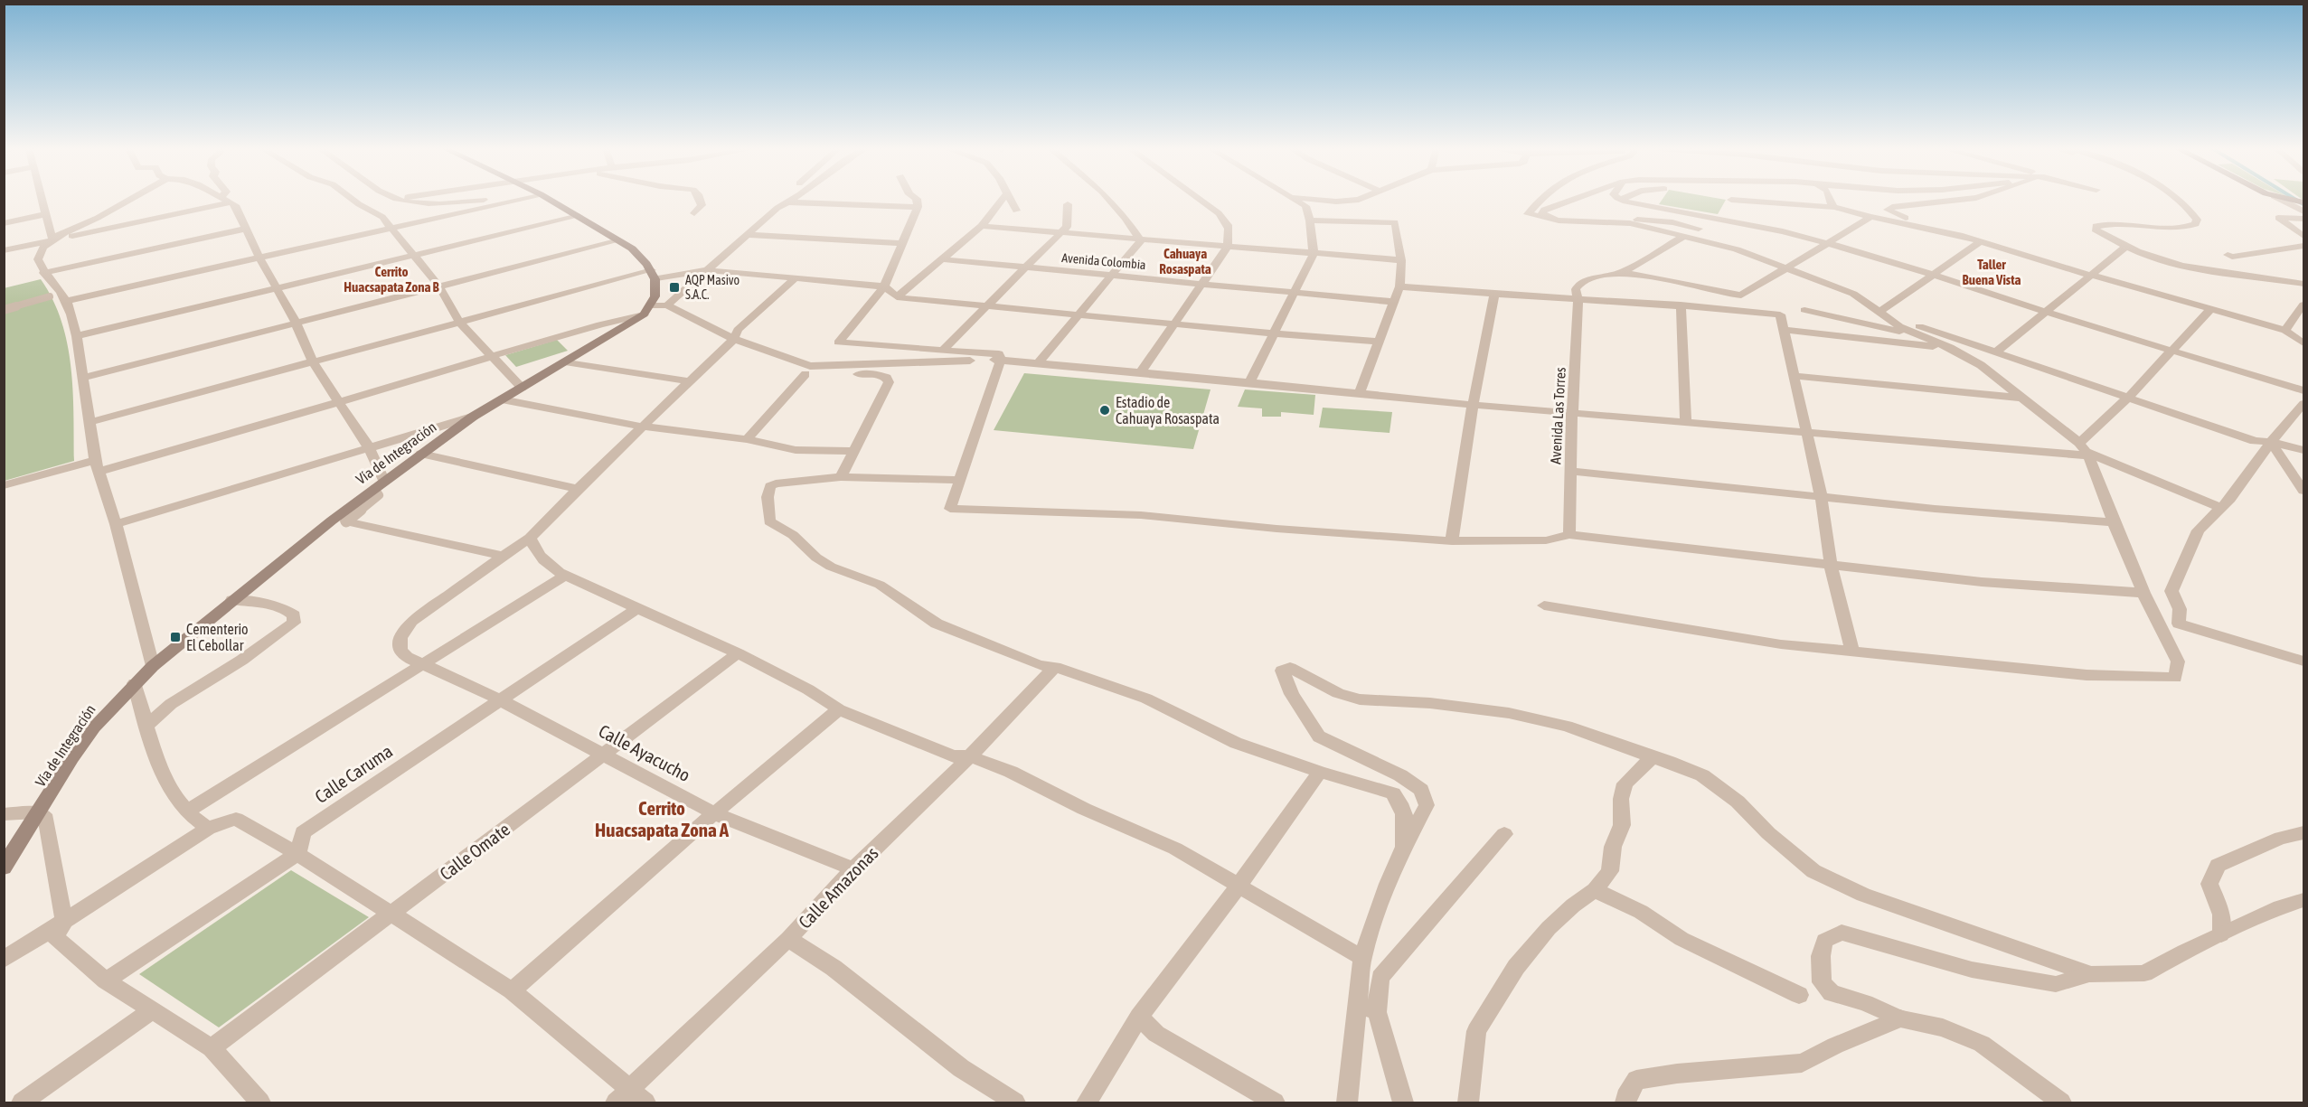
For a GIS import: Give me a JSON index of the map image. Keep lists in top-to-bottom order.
{
  "streets": {
    "main road": ["Vía de Integración"],
    "street": [
      "Avenida Colombia",
      "Avenida Las Torres",
      "Calle Ayacucho",
      "Calle Caruma",
      "Calle Omate",
      "Calle Amazonas"
    ]
  },
  "crossings": [
    ["Calle Ayacucho", "Calle Caruma"],
    ["Calle Ayacucho", "Calle Omate"],
    ["Calle Ayacucho", "Calle Amazonas"]
  ],
  "districts": [
    "Cahuaya Rosaspata",
    "Taller Buena Vista",
    "Cerrito Huacsapata Zona B",
    "Cerrito Huacsapata Zona A"
  ],
  "places": {
    "transit": ["AQP Masivo S.A.C.", "Cementerio El Cebollar"],
    "other": ["Estadio de Cahuaya Rosaspata"]
  }
}
